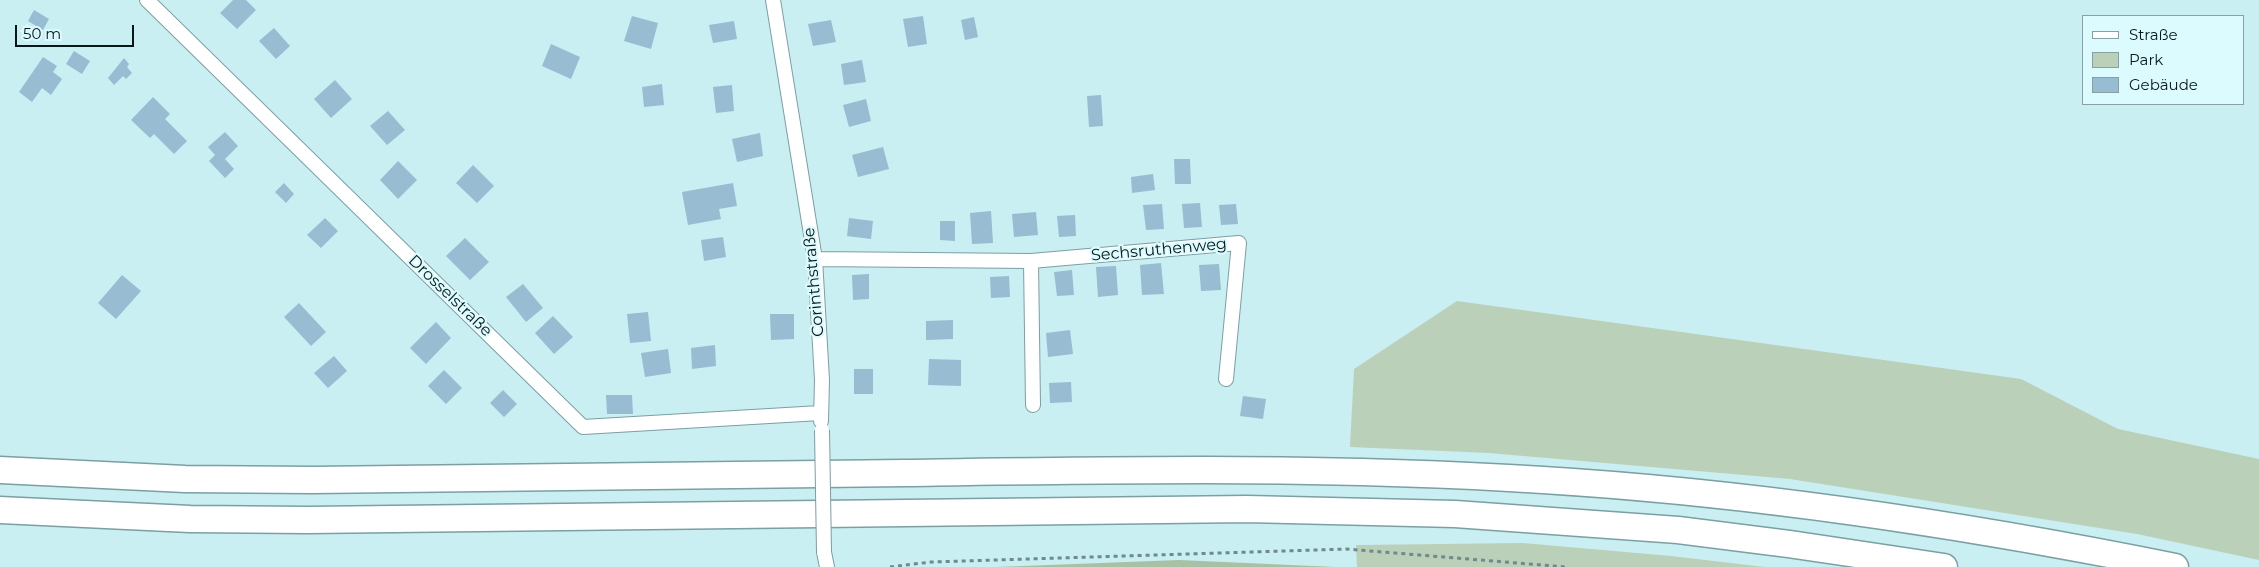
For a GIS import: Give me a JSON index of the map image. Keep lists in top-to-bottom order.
{
  "streets": {
    "street": ["Sechsruthenweg", "Corinthstraße", "Drosselstraße"]
  },
  "crossings": [
    ["Sechsruthenweg", "Corinthstraße"],
    ["Corinthstraße", "Drosselstraße"]
  ],
  "legend": ["Straße", "Park", "Gebäude"],
  "scale_bar": "50 m"
}
